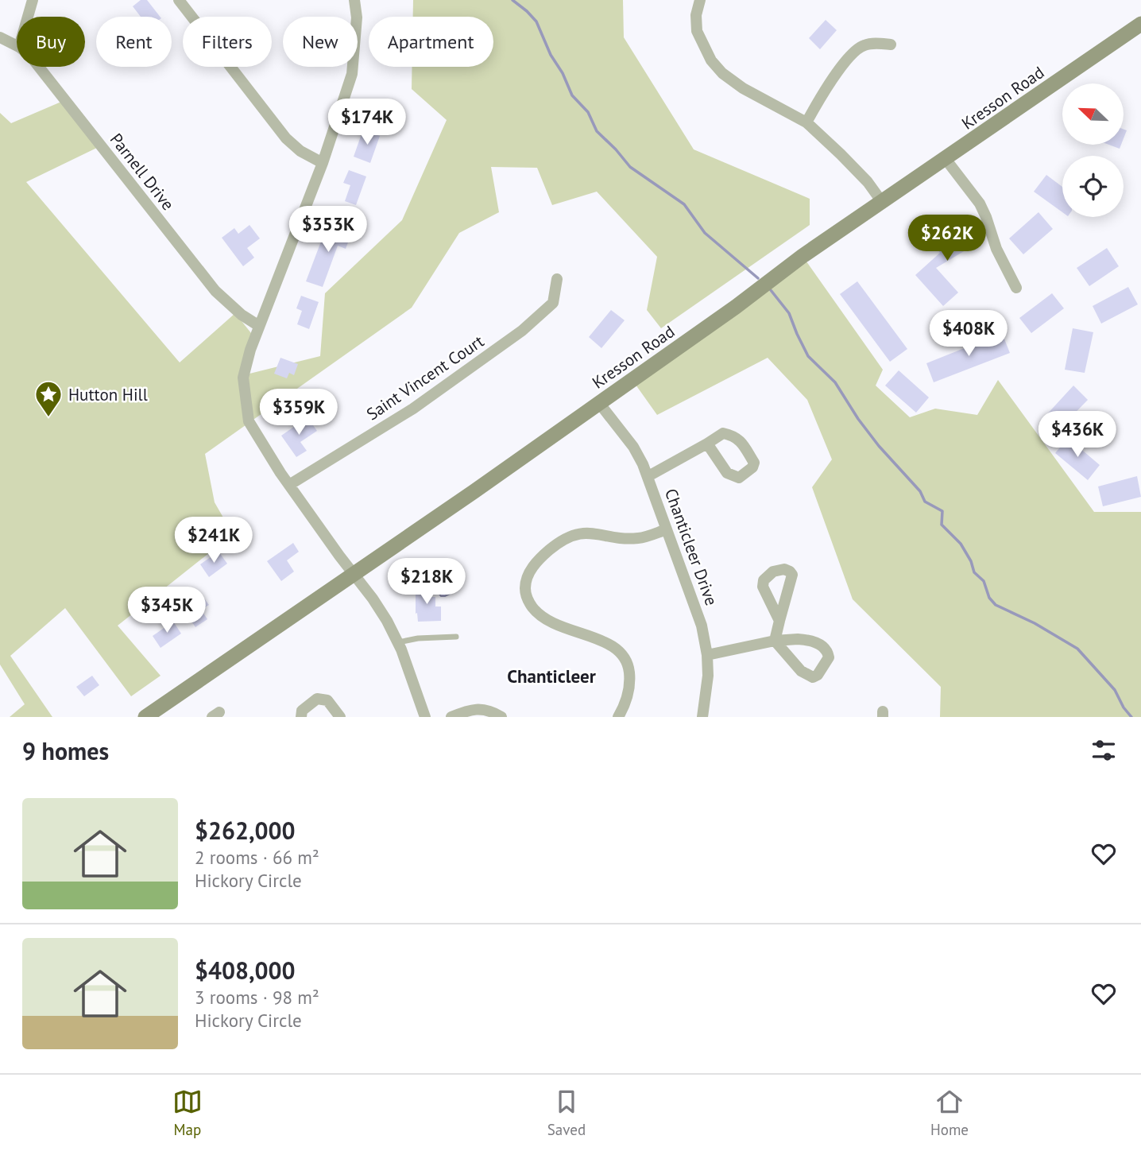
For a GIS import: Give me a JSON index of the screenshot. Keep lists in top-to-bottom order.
{
  "streets": {
    "street": [
      "Kresson Road",
      "Parnell Drive",
      "Saint Vincent Court",
      "Chanticleer Drive"
    ]
  },
  "crossings": [
    ["Kresson Road", "Chanticleer Drive"]
  ],
  "districts": ["Chanticleer"],
  "places": {
    "place": ["Hutton Hill"]
  },
  "north": "top left",
  "page": {
    "chip": [
      "Buy",
      "Rent",
      "Filters",
      "New",
      "Apartment"
    ],
    "price": [
      "$174K",
      "$353K",
      "$262K",
      "$408K",
      "$359K",
      "$436K",
      "$241K",
      "$218K",
      "$345K"
    ],
    "heading": "9 homes",
    "list": [
      {
        "name": "$262,000",
        "note": "2 rooms · 66 m² · Hickory Circle"
      },
      {
        "name": "$408,000",
        "note": "3 rooms · 98 m² · Hickory Circle"
      }
    ],
    "tabs": ["Map", "Saved", "Home"]
  }
}
